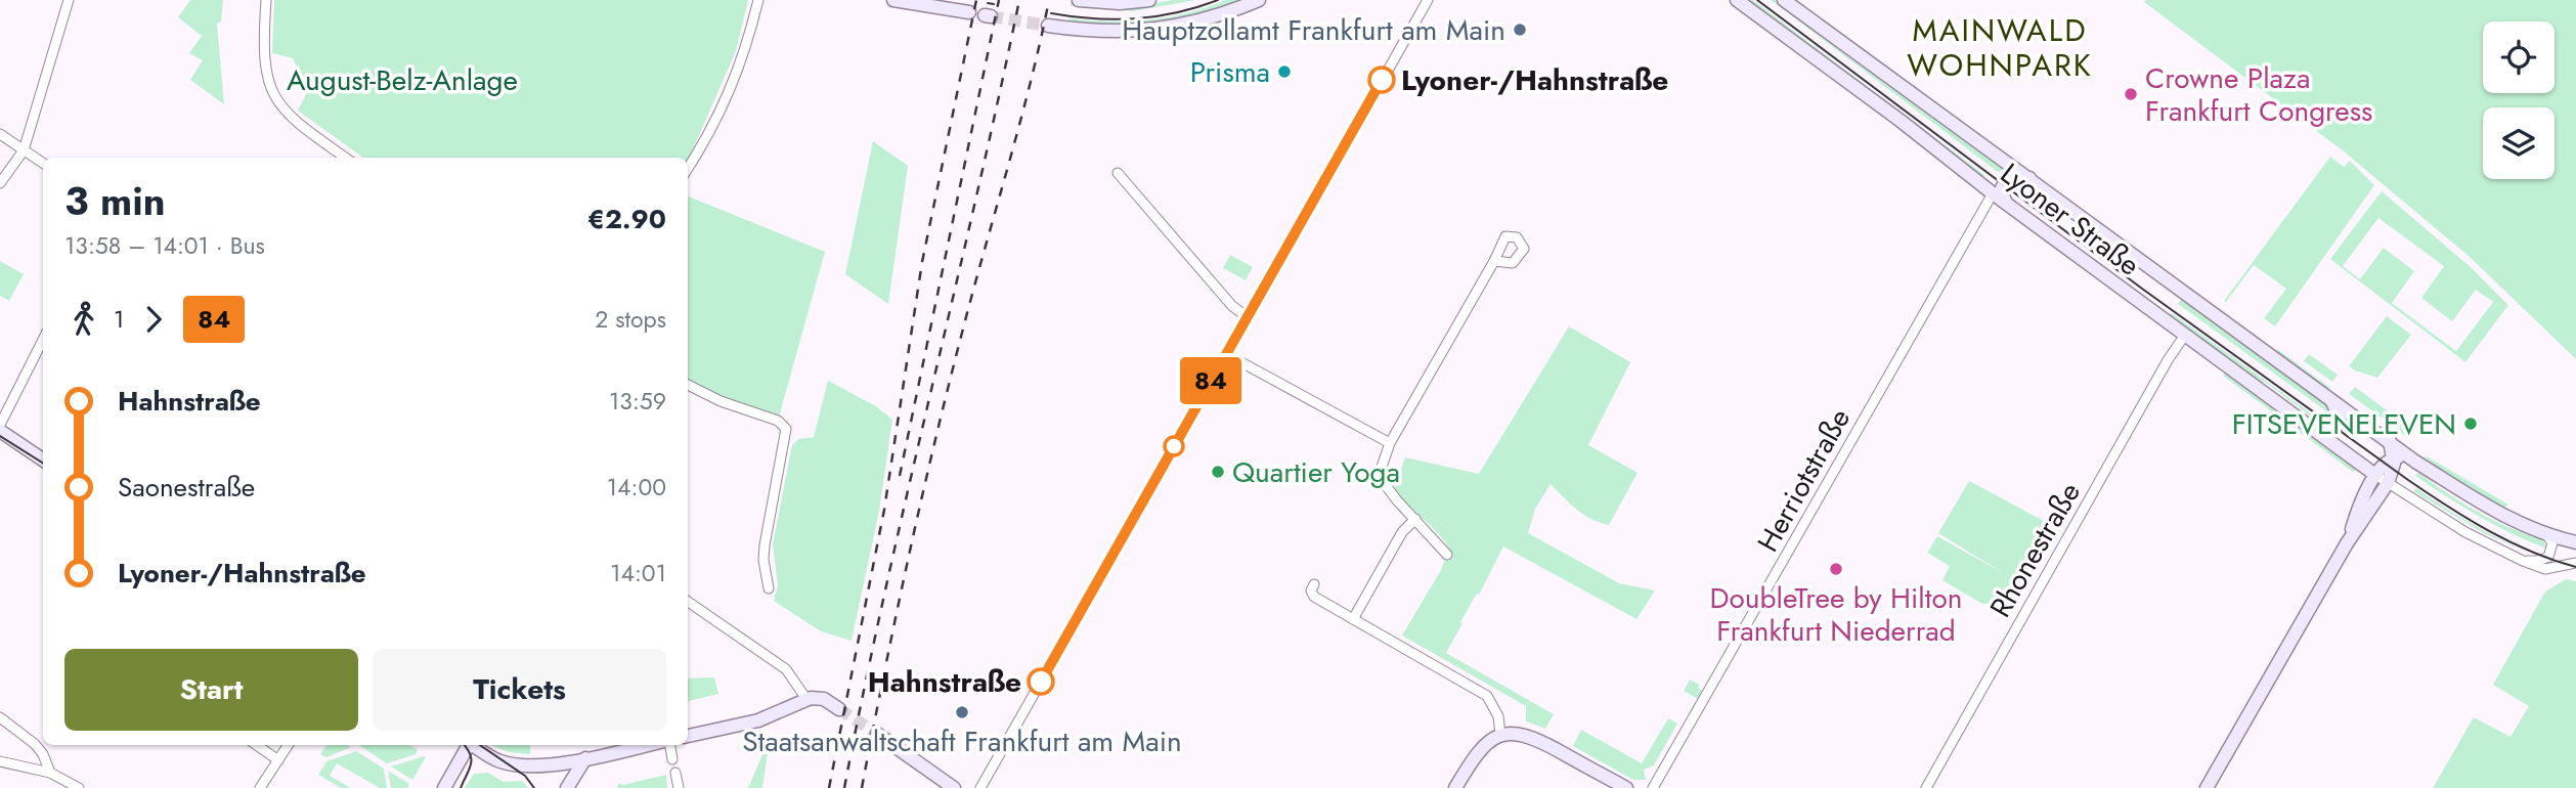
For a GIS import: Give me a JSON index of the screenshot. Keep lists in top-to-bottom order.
{
  "streets": {
    "main road": ["Lyoner Straße"],
    "street": ["Herriotstraße", "Rhonestraße"]
  },
  "crossings": [
    ["Lyoner Straße", "Herriotstraße"],
    ["Lyoner Straße", "Rhonestraße"]
  ],
  "districts": ["MAINWALD WOHNPARK"],
  "parks": ["August-Belz-Anlage"],
  "places": [
    "Hauptzollamt Frankfurt am Main",
    "Prisma",
    "Lyoner-/Hahnstraße",
    "Crowne Plaza Frankfurt Congress",
    "FITSEVENELEVEN",
    "Quartier Yoga",
    "DoubleTree by Hilton Frankfurt Niederrad",
    "Hahnstraße",
    "Staatsanwaltschaft Frankfurt am Main"
  ],
  "lines": ["bus line 84"],
  "page": {
    "on_map": "84",
    "heading": ["3 min", "13:58 – 14:01 · Bus", "€2.90"],
    "legs": ["1", "84", "2 stops"],
    "list": [
      {
        "name": "Hahnstraße",
        "value": "13:59"
      },
      {
        "name": "Saonestraße",
        "value": "14:00"
      },
      {
        "name": "Lyoner-/Hahnstraße",
        "value": "14:01"
      }
    ],
    "buttons": ["Start", "Tickets"]
  }
}
